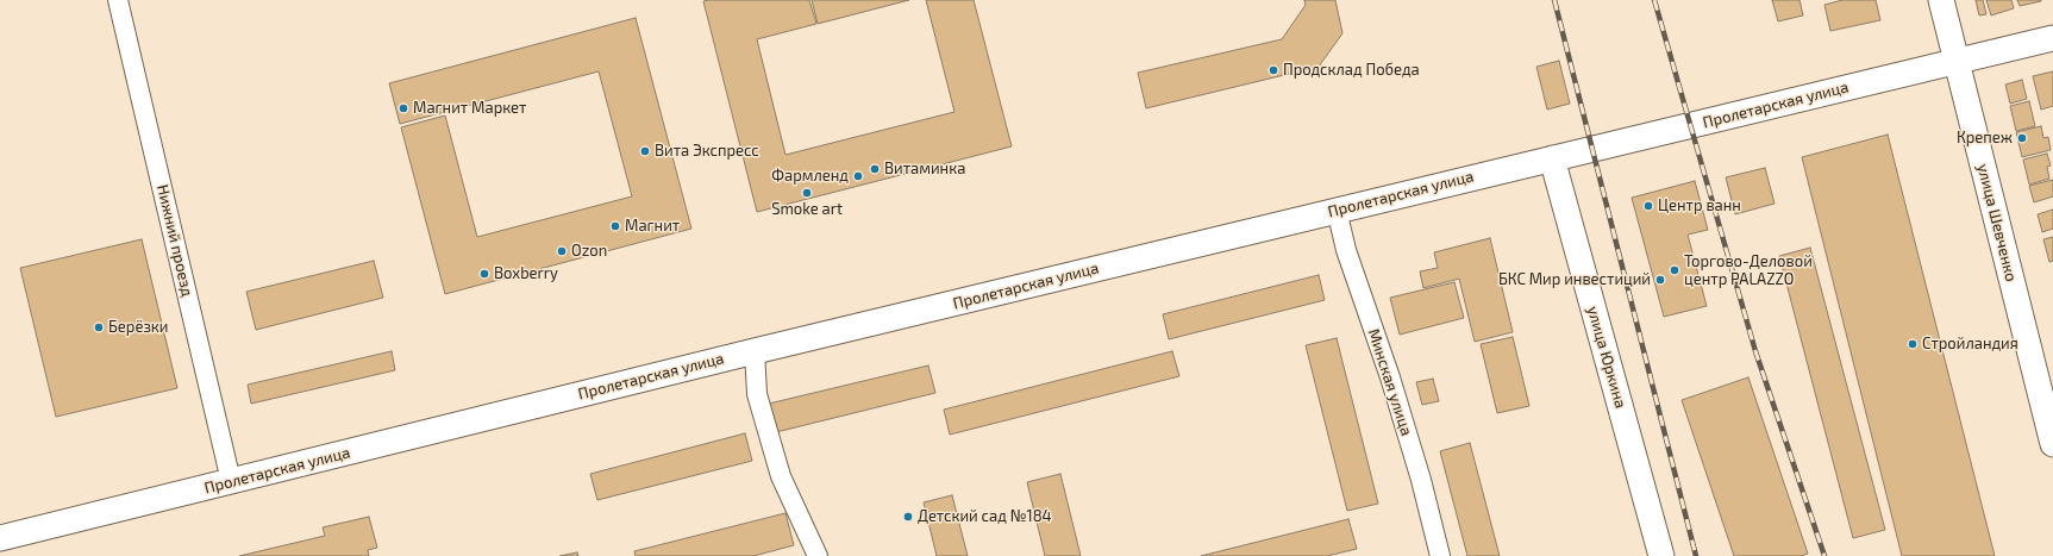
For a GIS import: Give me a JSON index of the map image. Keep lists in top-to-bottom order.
{
  "streets": {
    "main road": ["Пролетарская улица", "улица Шевченко", "улица Юркина"],
    "street": ["Нижний проезд", "Минская улица"]
  },
  "crossings": [
    ["Пролетарская улица", "улица Шевченко"],
    ["Пролетарская улица", "Нижний проезд"],
    ["Пролетарская улица", "улица Юркина"],
    ["Пролетарская улица", "Минская улица"]
  ],
  "places": [
    "Продсклад Победа",
    "Магнит Маркет",
    "Крепеж",
    "Вита Экспресс",
    "Витаминка",
    "Фармленд",
    "Smoke art",
    "Центр ванн",
    "Магнит",
    "Ozon",
    "Торгово-Деловой центр PALAZZO",
    "Boxberry",
    "БКС Мир инвестиций",
    "Берёзки",
    "Стройландия",
    "Детский сад №184"
  ]
}
